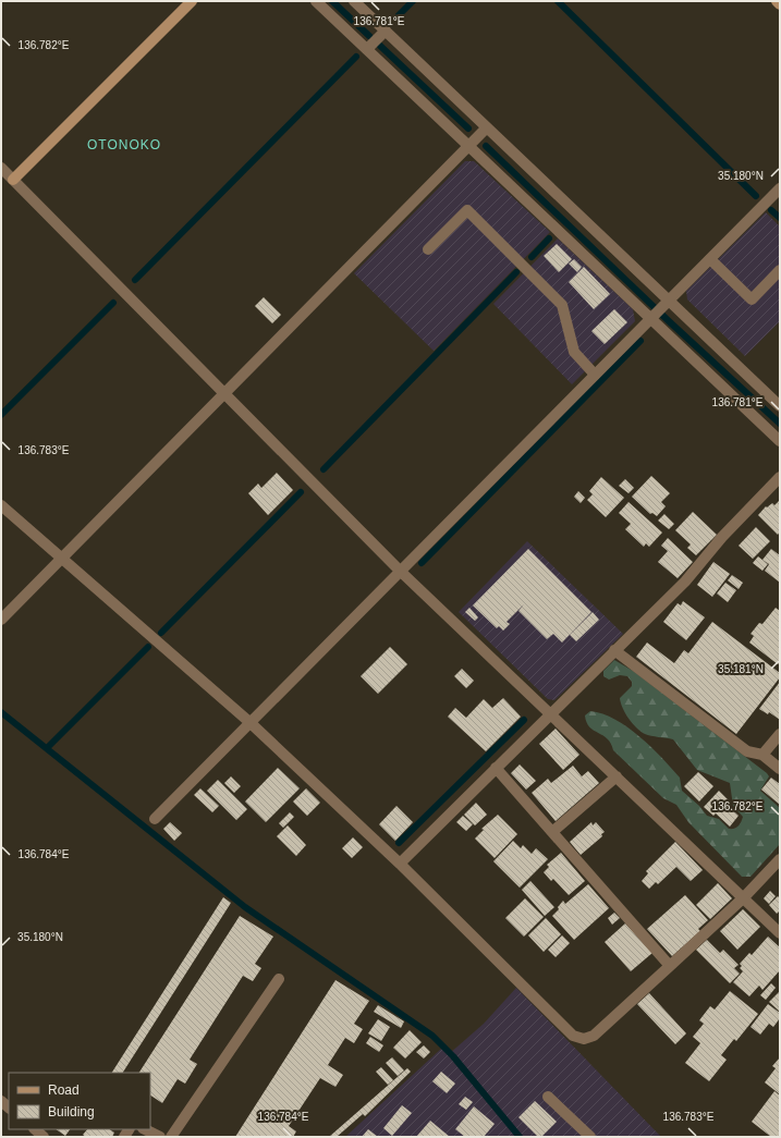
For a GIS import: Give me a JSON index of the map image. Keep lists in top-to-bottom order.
{
  "districts": ["OTONOKO"],
  "legend": ["Road", "Building"],
  "coordinates": [
    "136.781°E",
    "136.782°E",
    "35.180°N",
    "136.783°E",
    "35.181°N",
    "136.784°E"
  ]
}
